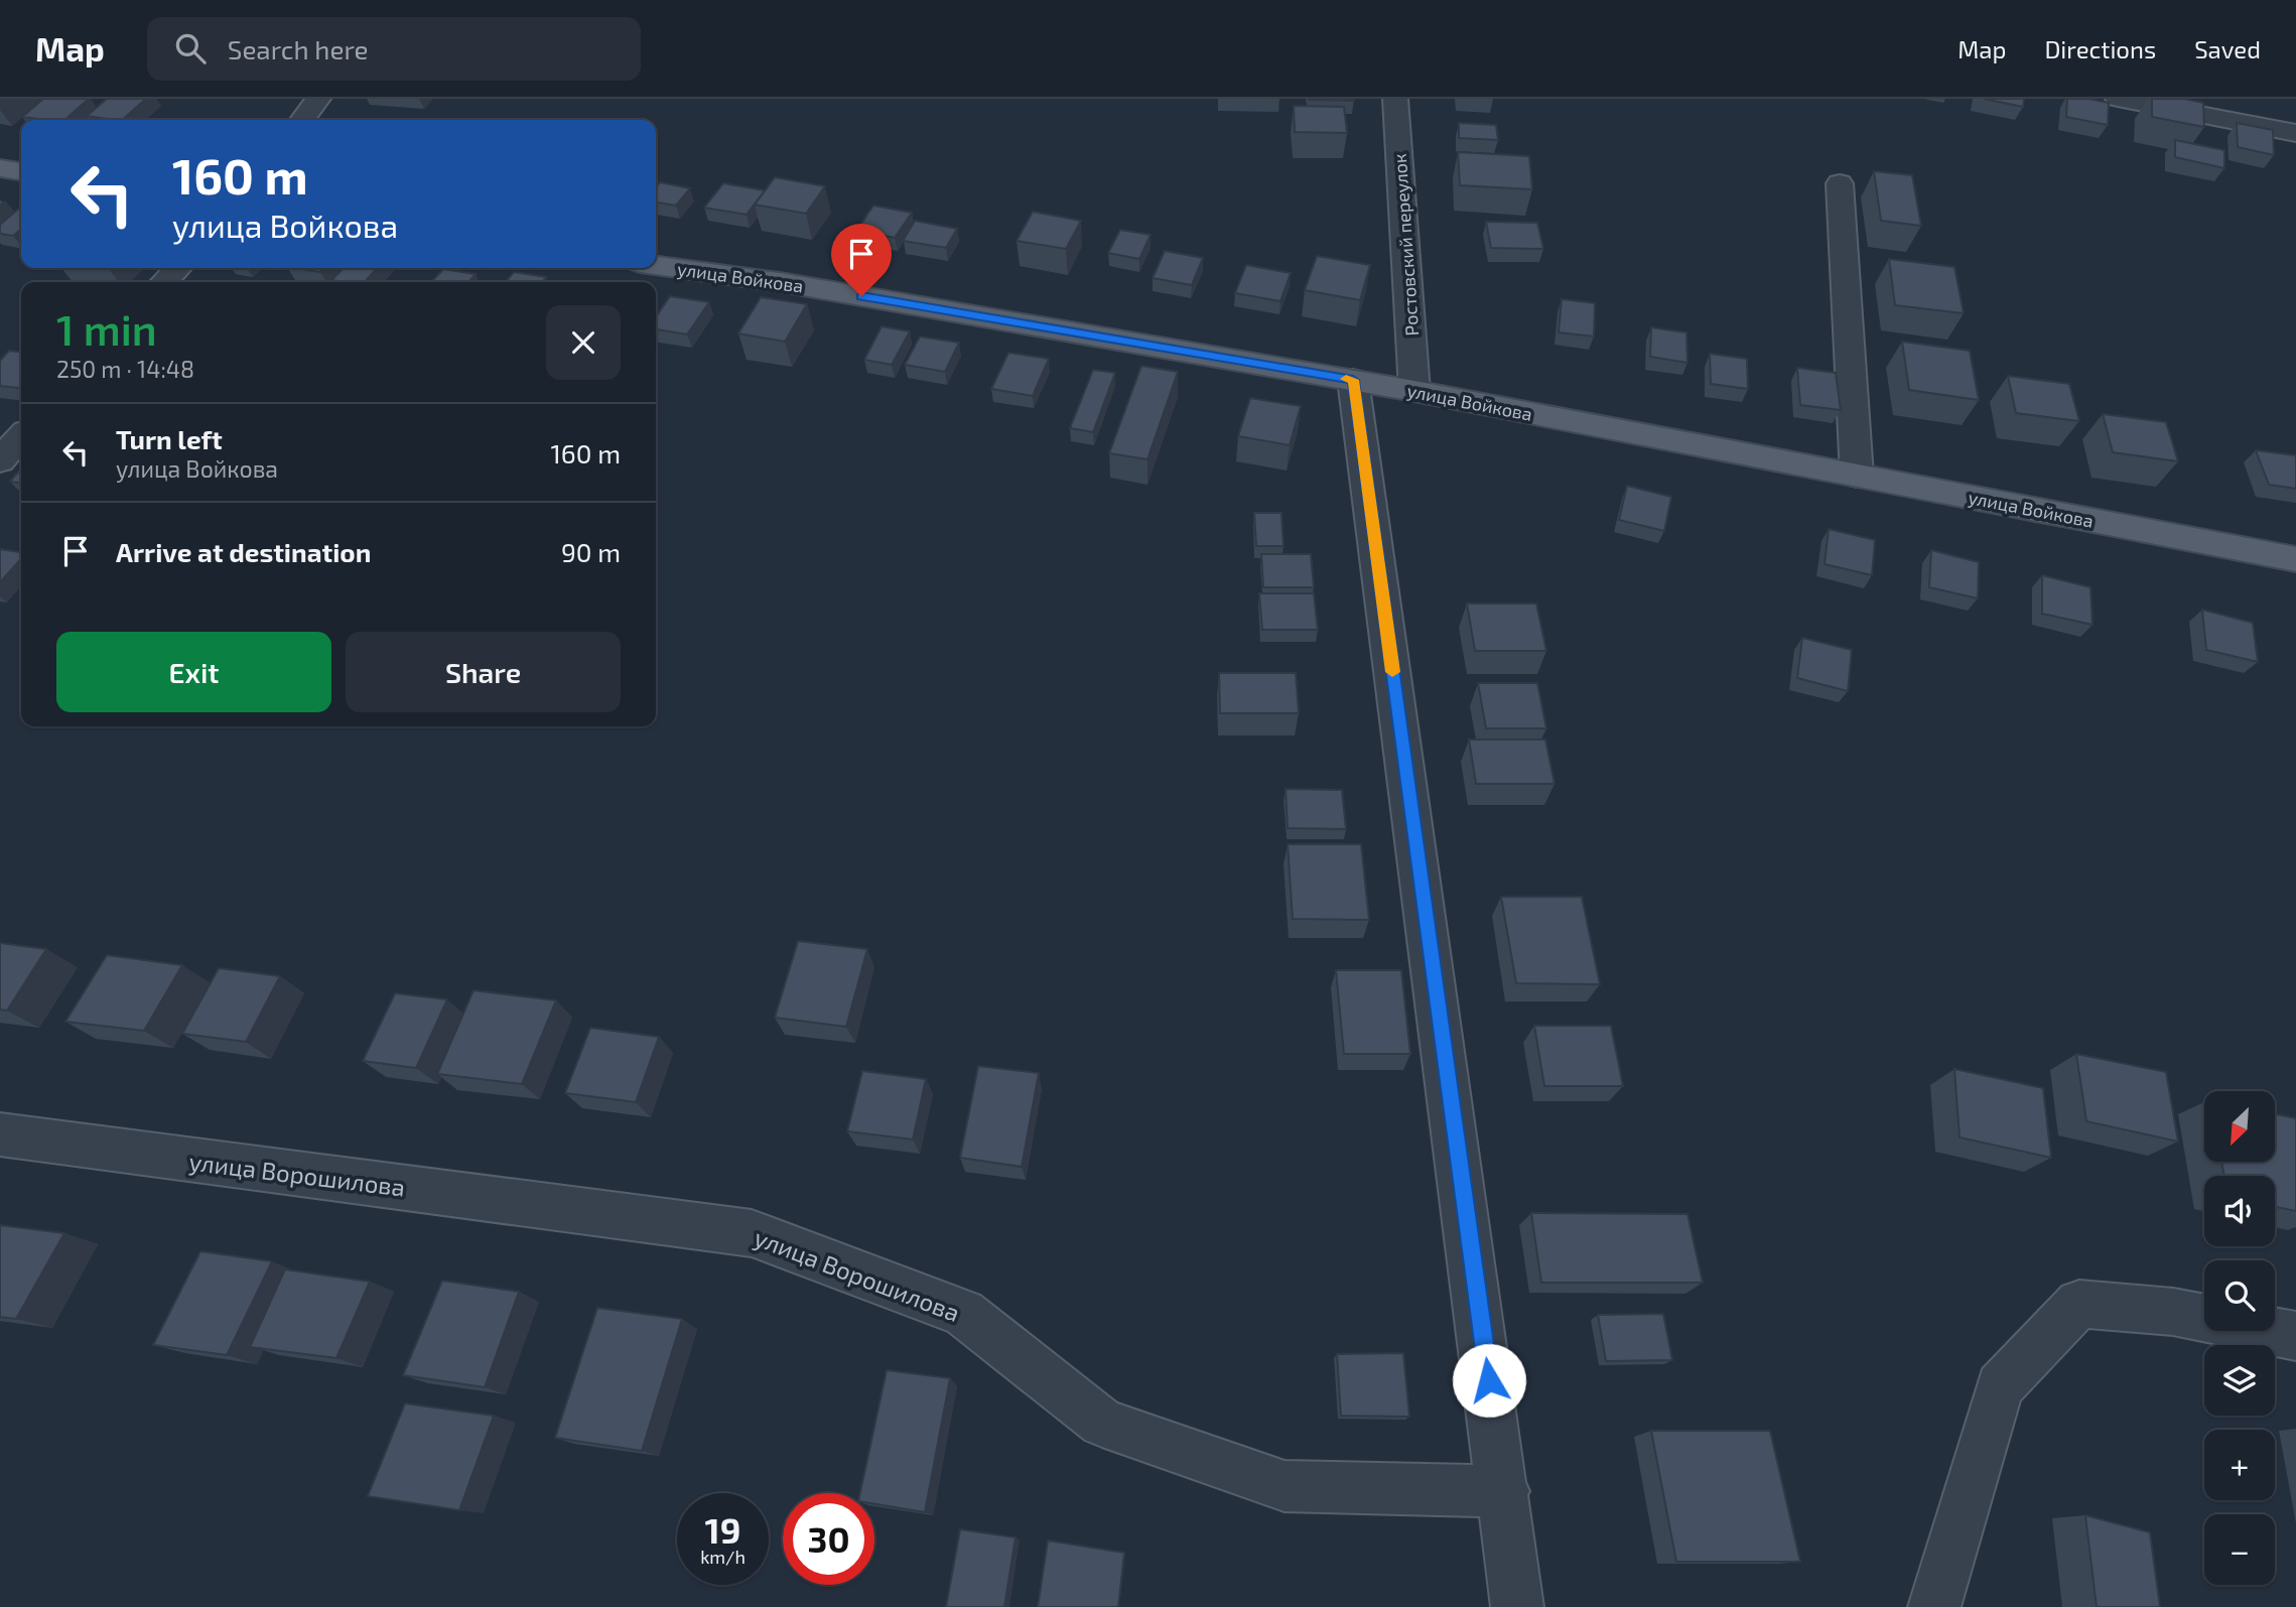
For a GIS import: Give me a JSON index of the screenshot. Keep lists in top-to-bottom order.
{
  "streets": {
    "main road": ["улица Войкова"],
    "street": ["Ростовский переулок", "улица Ворошилова"]
  },
  "crossings": [
    ["Ростовский переулок", "улица Войкова"]
  ],
  "north": "bottom left",
  "page": {
    "header": "Map",
    "search": "Search here",
    "nav": ["Map", "Directions", "Saved"],
    "turn": ["160 m", "улица Войкова"],
    "heading": ["1 min", "250 m · 14:48"],
    "list": [
      {
        "name": "Turn left",
        "note": "улица Войкова",
        "value": "160 m"
      },
      {
        "name": "Arrive at destination",
        "value": "90 m"
      }
    ],
    "buttons": ["Exit", "Share"],
    "map_buttons": ["+", "−"],
    "speed": "19 km/h",
    "limit": "30"
  }
}
